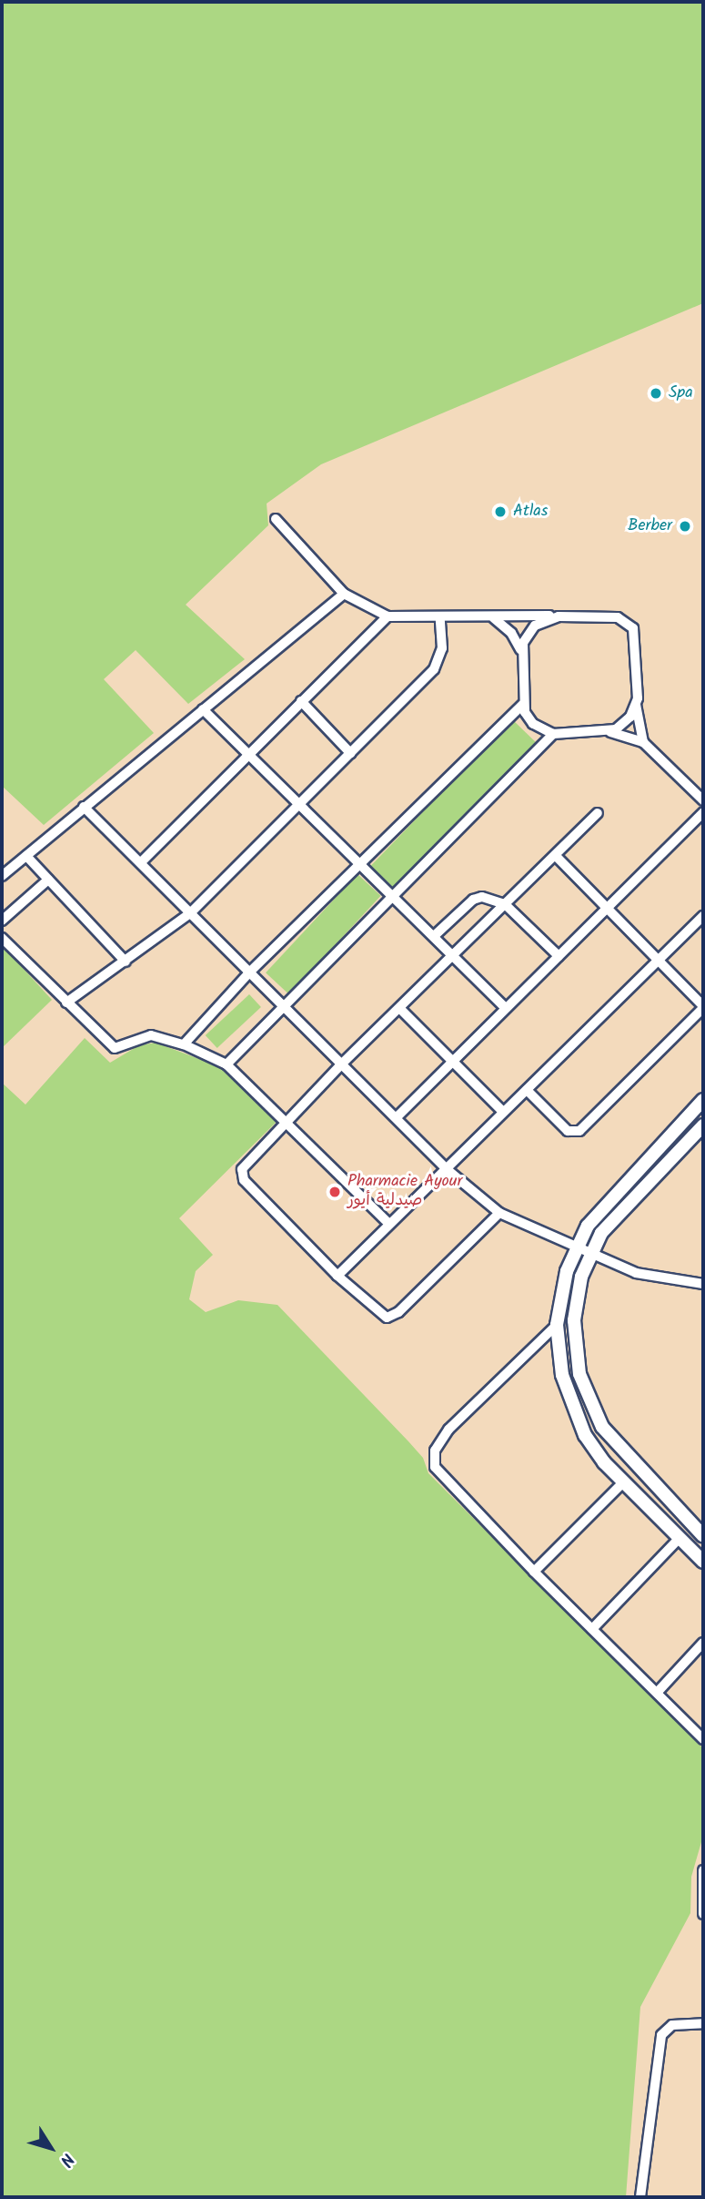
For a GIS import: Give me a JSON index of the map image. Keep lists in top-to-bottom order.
{
  "places": [
    "Spa",
    "Atlas",
    "Berber",
    "Pharmacie Ayour صيدلية أيور"
  ],
  "north": "bottom right"
}
